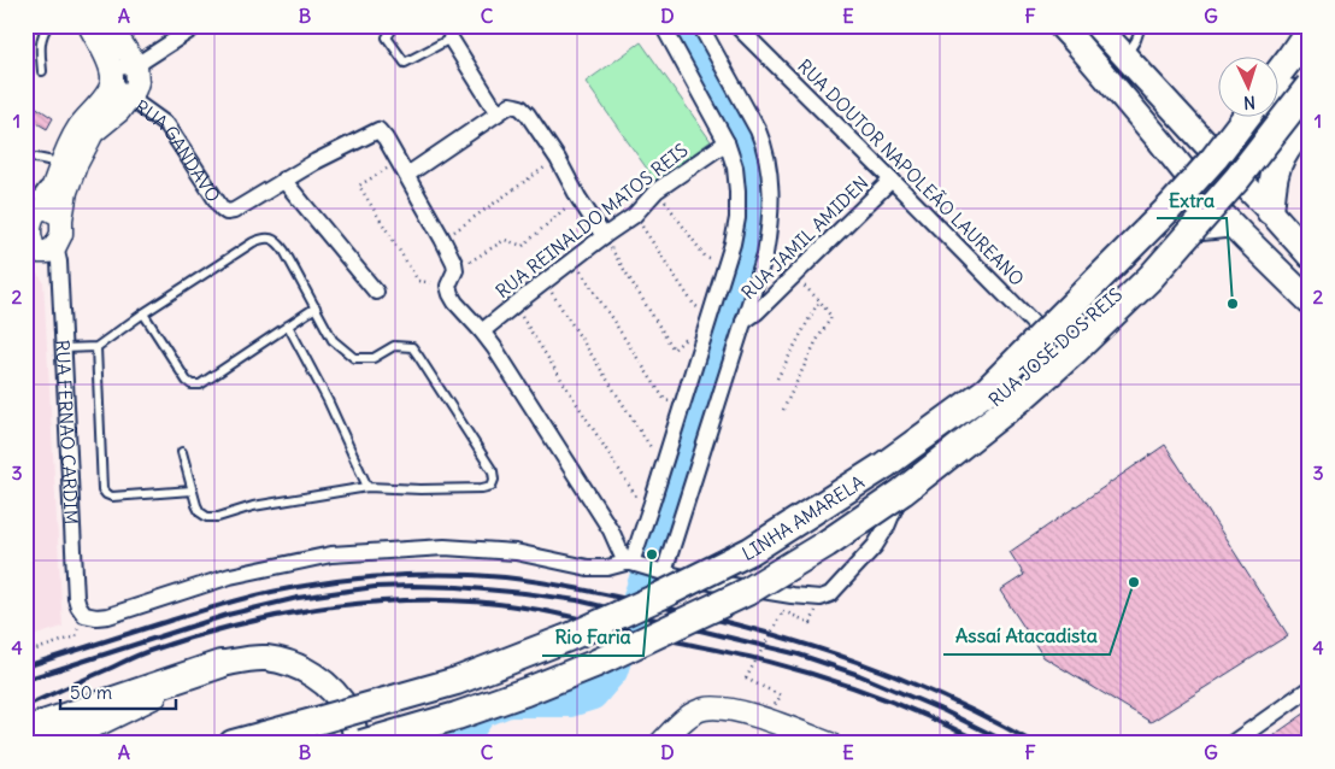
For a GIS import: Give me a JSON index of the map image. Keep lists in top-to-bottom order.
{
  "streets": {
    "highway": ["LINHA AMARELA"],
    "street": [
      "RUA GANDAVO",
      "RUA DOUTOR NAPOLEÃO LAUREANO",
      "RUA REINALDO MATOS REIS",
      "RUA JAMIL AMIDEN",
      "RUA JOSÉ DOS REIS",
      "RUA FERNÃO CARDIM"
    ]
  },
  "crossings": [
    ["RUA DOUTOR NAPOLEÃO LAUREANO", "RUA JAMIL AMIDEN"],
    ["RUA DOUTOR NAPOLEÃO LAUREANO", "RUA JOSÉ DOS REIS"]
  ],
  "places": ["Extra", "Rio Faria", "Assaí Atacadista"],
  "scale_bar": "50 m",
  "north": "bottom",
  "grid": {
    "columns": [
      "A",
      "B",
      "C",
      "D",
      "E",
      "F",
      "G"
    ],
    "rows": [
      "1",
      "2",
      "3",
      "4"
    ]
  }
}
